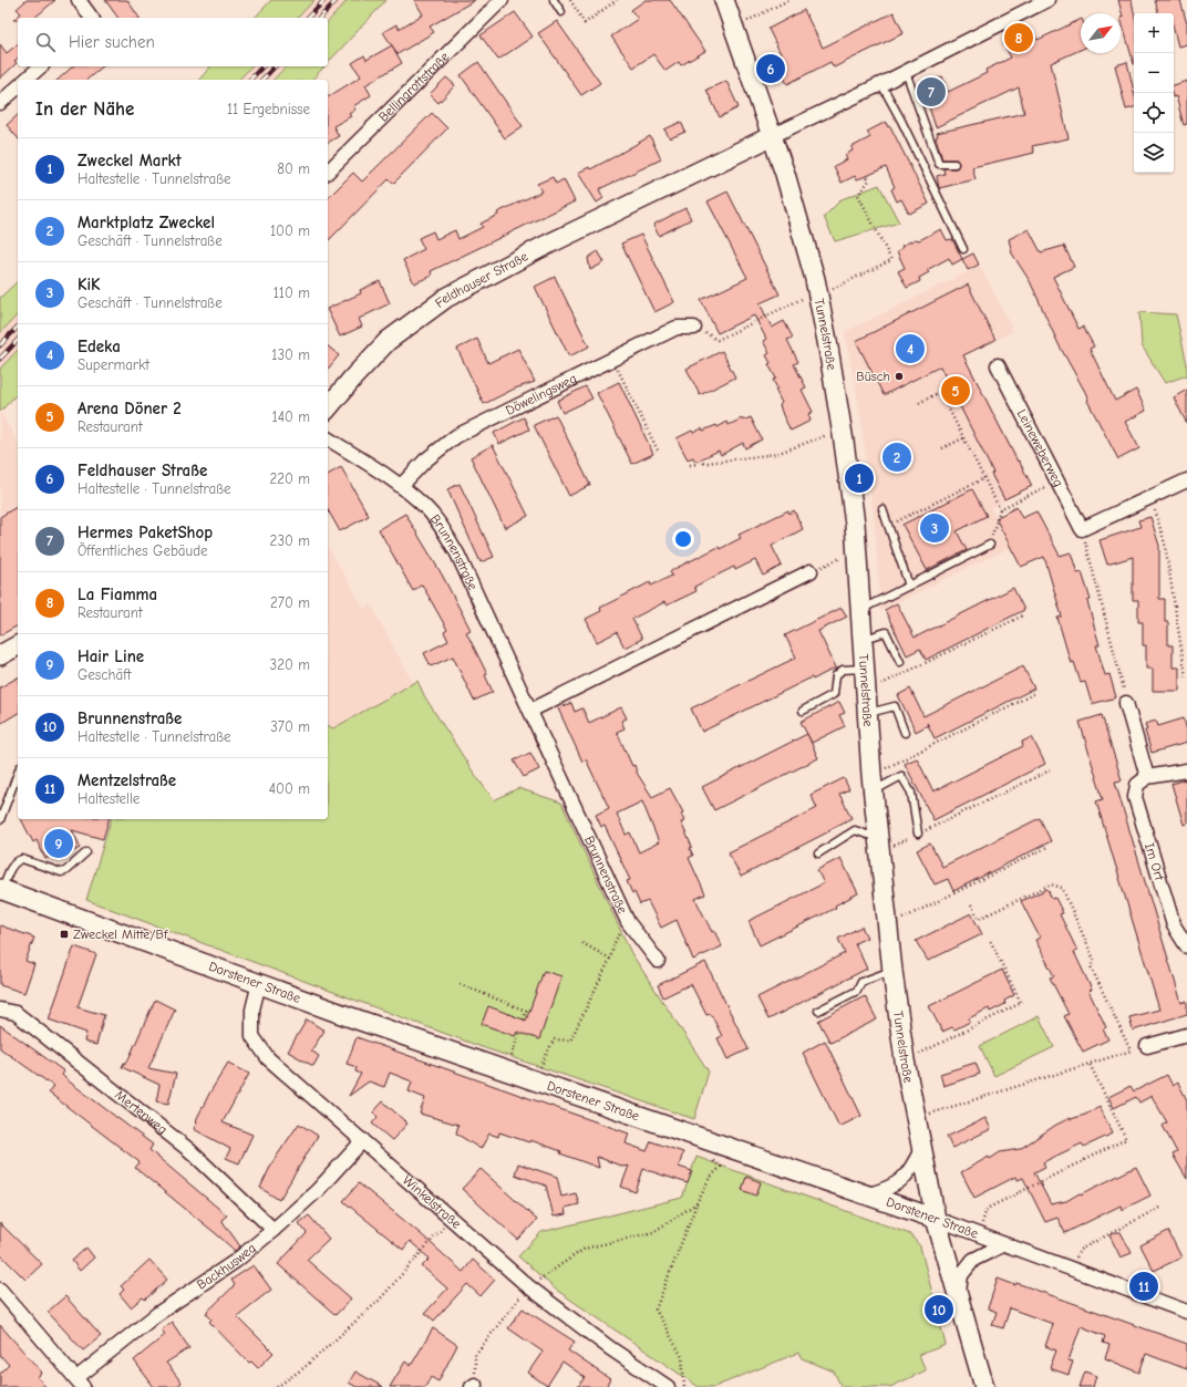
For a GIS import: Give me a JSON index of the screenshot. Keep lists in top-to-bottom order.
{
  "streets": {
    "street": [
      "Bellingrottstraße",
      "Feldhauser Straße",
      "Tunnelstraße",
      "Döwelingsweg",
      "Leineweberweg",
      "Brunnenstraße",
      "Im Ort",
      "Dorstener Straße",
      "Mertenweg",
      "Winkelstraße",
      "Backhusweg"
    ]
  },
  "crossings": [
    ["Feldhauser Straße", "Tunnelstraße"],
    ["Tunnelstraße", "Dorstener Straße"],
    ["Döwelingsweg", "Brunnenstraße"],
    ["Dorstener Straße", "Winkelstraße"],
    ["Mertenweg", "Backhusweg"],
    ["Winkelstraße", "Backhusweg"]
  ],
  "places": {
    "other": ["Büsch"],
    "transit": ["Zweckel Mitte/Bf"]
  },
  "north": "top right",
  "page": {
    "map_buttons": ["+", "−"],
    "search": "Hier suchen",
    "pins": [
      "8",
      "6",
      "7",
      "4",
      "5",
      "2",
      "1",
      "3",
      "9",
      "11",
      "10"
    ],
    "heading": ["In der Nähe", "11 Ergebnisse"],
    "list": [
      {
        "mark": "1",
        "name": "Zweckel Markt",
        "note": "Haltestelle · Tunnelstraße",
        "value": "80 m"
      },
      {
        "mark": "2",
        "name": "Marktplatz Zweckel",
        "note": "Geschäft · Tunnelstraße",
        "value": "100 m"
      },
      {
        "mark": "3",
        "name": "KiK",
        "note": "Geschäft · Tunnelstraße",
        "value": "110 m"
      },
      {
        "mark": "4",
        "name": "Edeka",
        "note": "Supermarkt",
        "value": "130 m"
      },
      {
        "mark": "5",
        "name": "Arena Döner 2",
        "note": "Restaurant",
        "value": "140 m"
      },
      {
        "mark": "6",
        "name": "Feldhauser Straße",
        "note": "Haltestelle · Tunnelstraße",
        "value": "220 m"
      },
      {
        "mark": "7",
        "name": "Hermes PaketShop",
        "note": "Öffentliches Gebäude",
        "value": "230 m"
      },
      {
        "mark": "8",
        "name": "La Fiamma",
        "note": "Restaurant",
        "value": "270 m"
      },
      {
        "mark": "9",
        "name": "Hair Line",
        "note": "Geschäft",
        "value": "320 m"
      },
      {
        "mark": "10",
        "name": "Brunnenstraße",
        "note": "Haltestelle · Tunnelstraße",
        "value": "370 m"
      },
      {
        "mark": "11",
        "name": "Mentzelstraße",
        "note": "Haltestelle",
        "value": "400 m"
      }
    ]
  }
}
